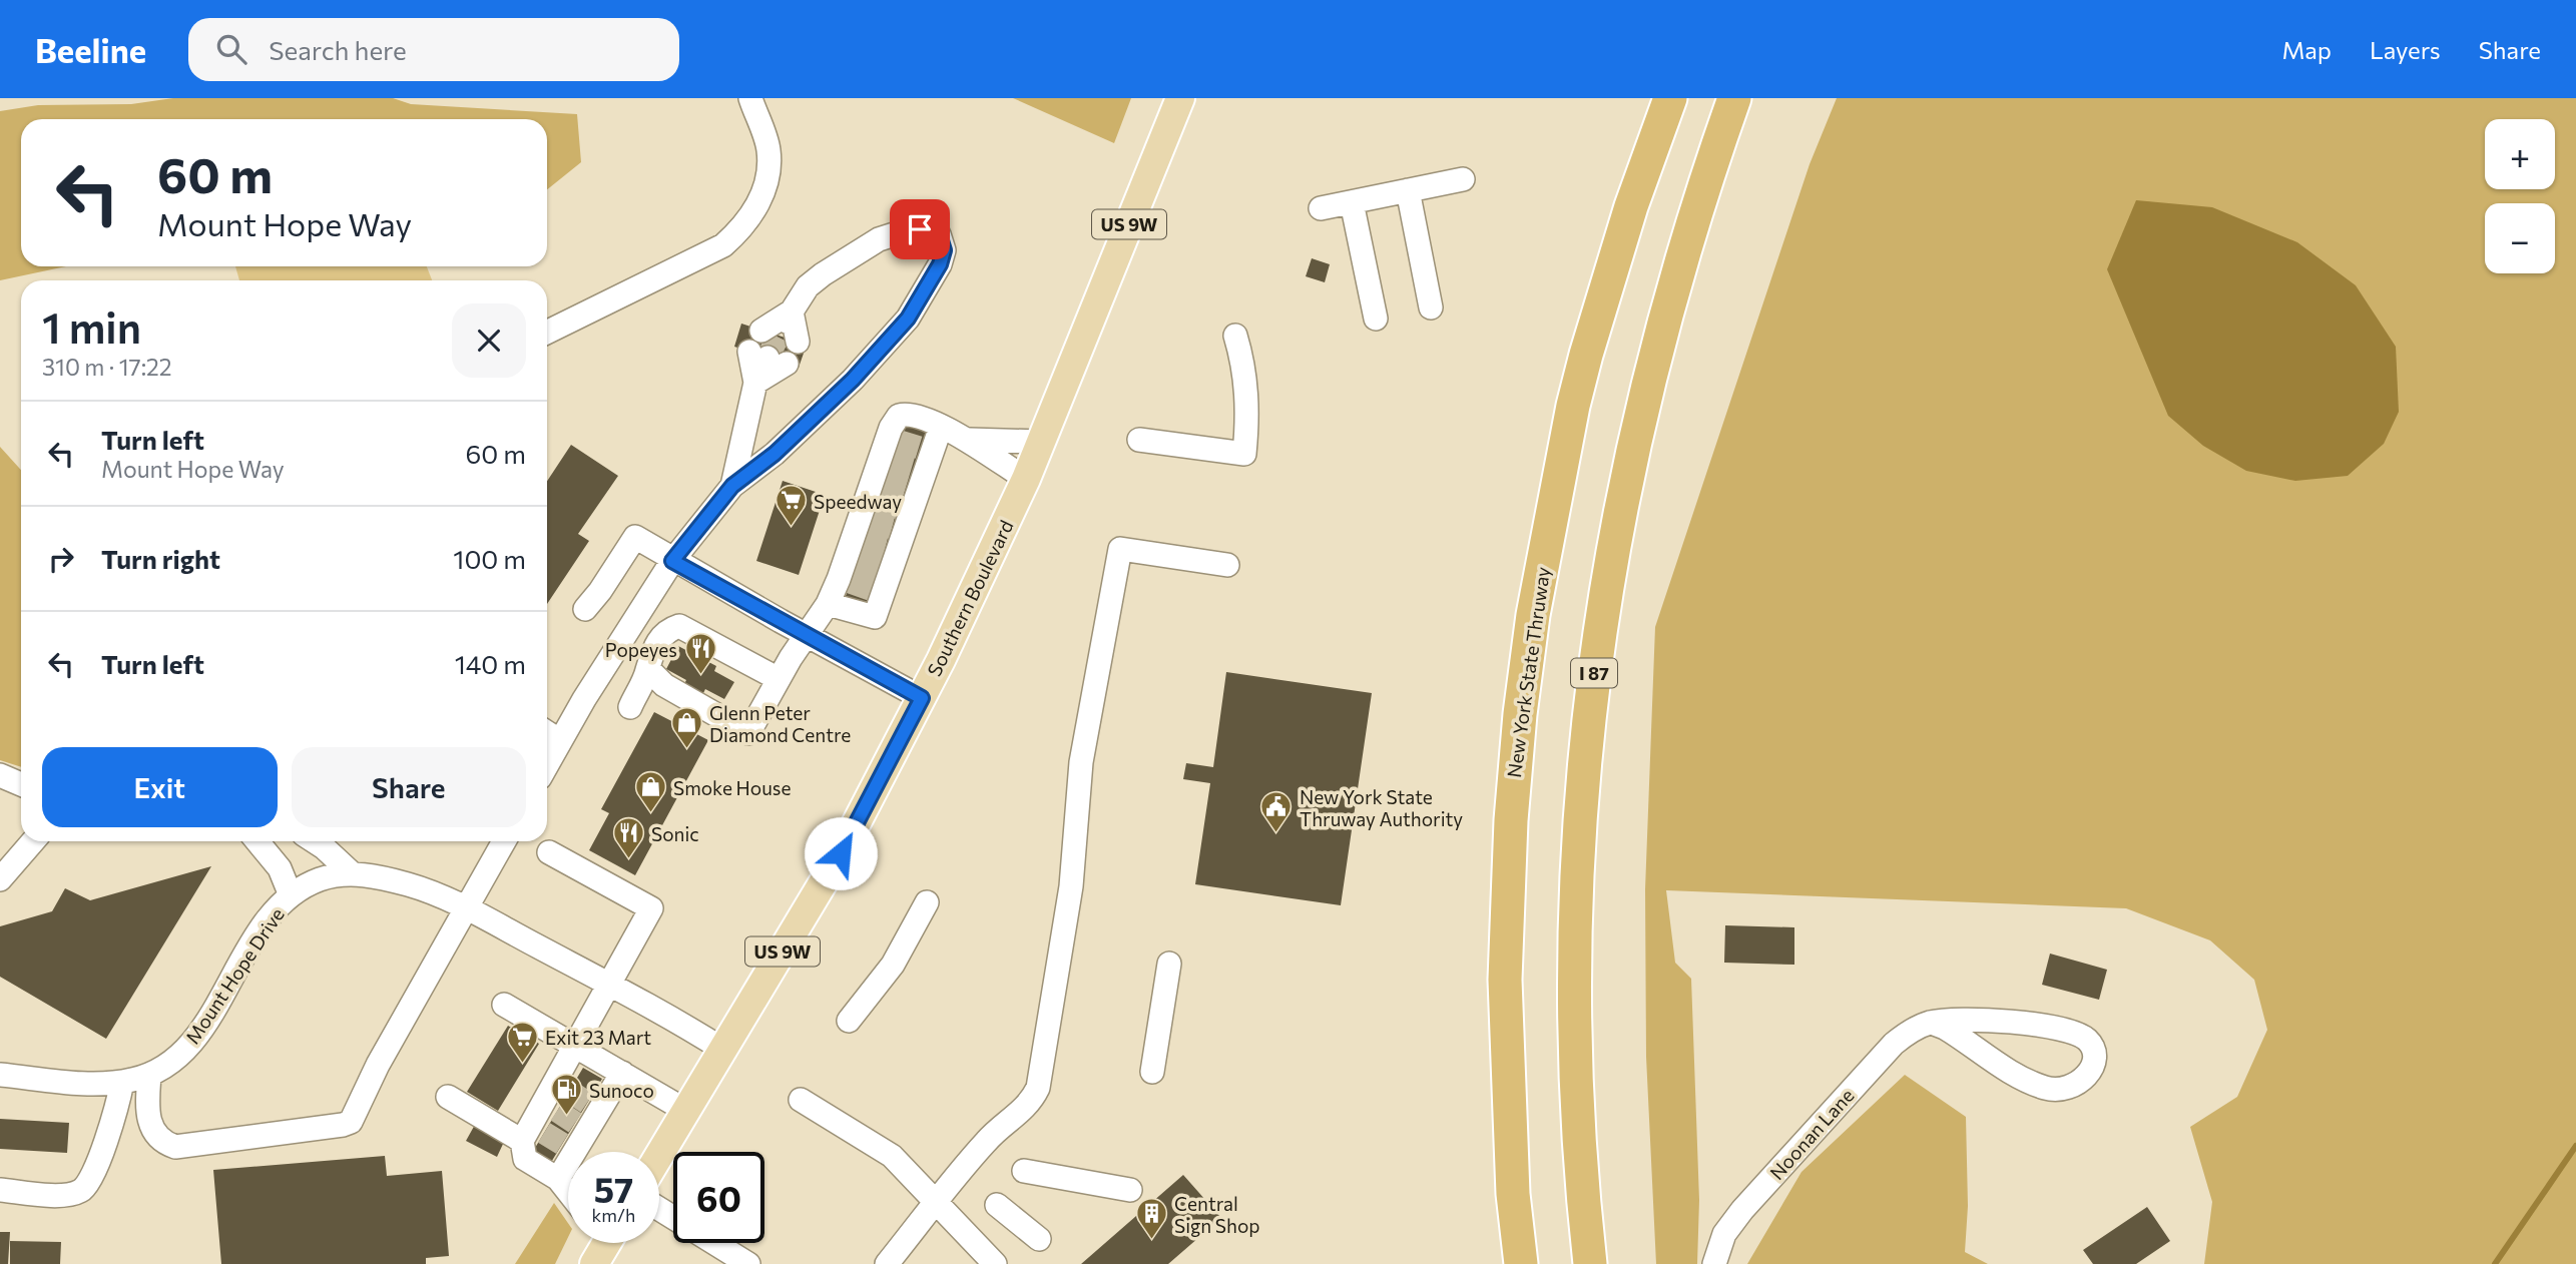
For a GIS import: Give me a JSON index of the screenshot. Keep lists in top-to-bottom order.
{
  "streets": {
    "highway": ["New York State Thruway", "I 87"],
    "main road": ["US 9W", "Southern Boulevard"],
    "street": ["Mount Hope Drive", "Noonan Lane"]
  },
  "crossings": [
    ["Southern Boulevard", "Mount Hope Drive"]
  ],
  "places": {
    "supermarket": ["Speedway", "Exit 23 Mart"],
    "restaurant": ["Popeyes", "Sonic"],
    "shop": ["Glenn Peter Diamond Centre", "Smoke House"],
    "public building": ["New York State Thruway Authority"],
    "fuel station": ["Sunoco"],
    "building": ["Central Sign Shop"]
  },
  "page": {
    "header": "Beeline",
    "search": "Search here",
    "nav": ["Map", "Layers", "Share"],
    "map_buttons": ["+", "−"],
    "turn": ["60 m", "Mount Hope Way"],
    "heading": ["1 min", "310 m · 17:22"],
    "list": [
      {
        "name": "Turn left",
        "note": "Mount Hope Way",
        "value": "60 m"
      },
      {
        "name": "Turn right",
        "value": "100 m"
      },
      {
        "name": "Turn left",
        "value": "140 m"
      }
    ],
    "buttons": ["Exit", "Share"],
    "speed": "57 km/h",
    "limit": "60"
  }
}
